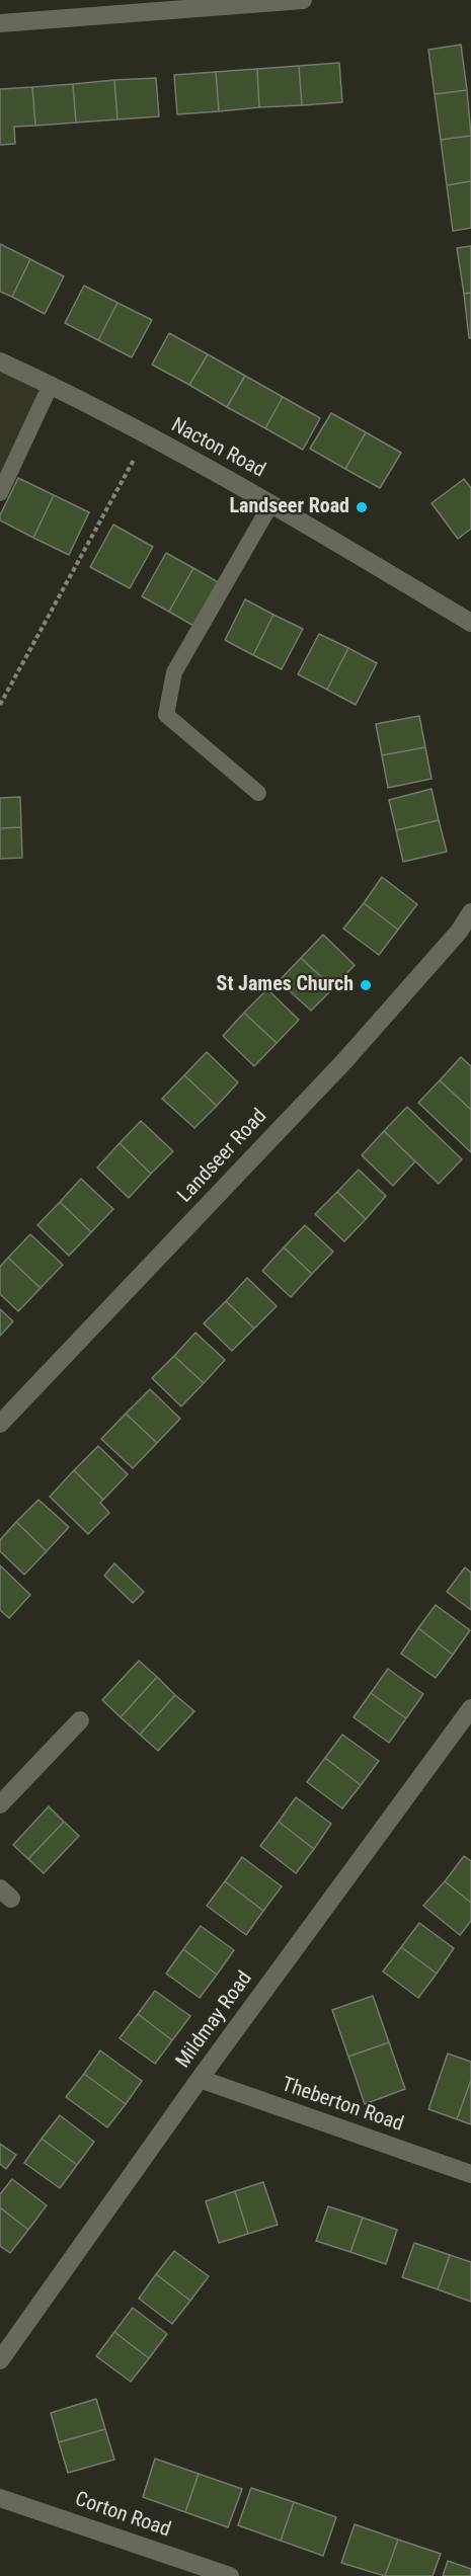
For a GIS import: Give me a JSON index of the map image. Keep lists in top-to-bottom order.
{
  "streets": {
    "street": [
      "Nacton Road",
      "Landseer Road",
      "Mildmay Road",
      "Theberton Road",
      "Corton Road"
    ]
  },
  "crossings": [
    ["Mildmay Road", "Theberton Road"]
  ],
  "places": ["Landseer Road", "St James Church"]
}
